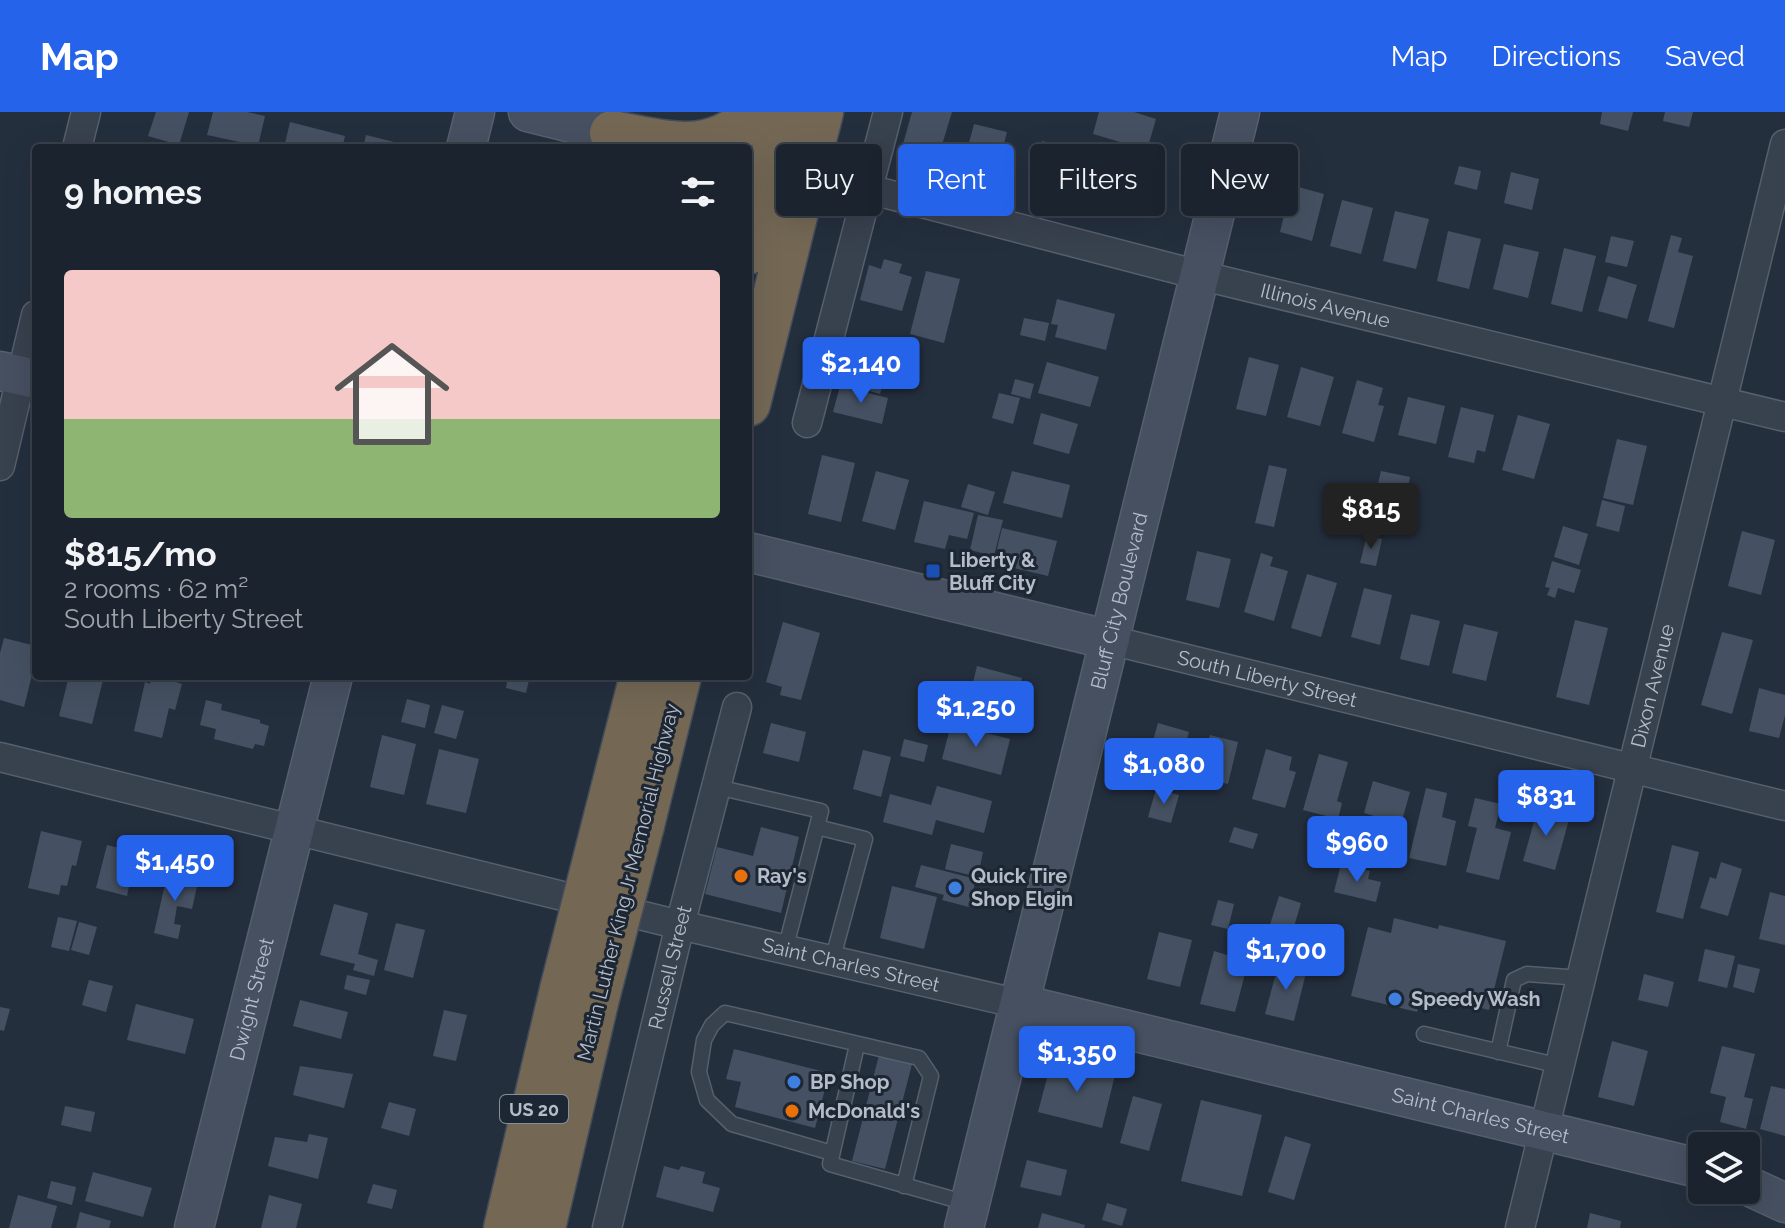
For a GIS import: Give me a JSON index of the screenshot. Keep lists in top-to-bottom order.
{
  "streets": {
    "highway": ["Martin Luther King Jr Memorial Highway", "US 20"],
    "main road": [
      "Bluff City Boulevard",
      "South Liberty Street",
      "Saint Charles Street",
      "Dwight Street"
    ],
    "street": ["Illinois Avenue", "Dixon Avenue", "Russell Street"]
  },
  "crossings": [
    ["Illinois Avenue", "Bluff City Boulevard"],
    ["Illinois Avenue", "Dixon Avenue"],
    ["Bluff City Boulevard", "South Liberty Street"],
    ["Bluff City Boulevard", "Saint Charles Street"],
    ["South Liberty Street", "Dixon Avenue"],
    ["Dixon Avenue", "Saint Charles Street"],
    ["Saint Charles Street", "Russell Street"],
    ["Saint Charles Street", "Dwight Street"]
  ],
  "places": {
    "transit": ["Liberty & Bluff City"],
    "other": [
      "Ray's",
      "Quick Tire Shop Elgin",
      "Speedy Wash",
      "BP Shop",
      "McDonald's"
    ]
  },
  "page": {
    "header": "Map",
    "nav": ["Map", "Directions", "Saved"],
    "chip": [
      "Buy",
      "Rent",
      "Filters",
      "New"
    ],
    "heading": "9 homes",
    "list": [
      {
        "name": "$815/mo",
        "note": "2 rooms · 62 m² · South Liberty Street"
      }
    ],
    "price": [
      "$2,140",
      "$815",
      "$1,250",
      "$1,080",
      "$831",
      "$960",
      "$1,450",
      "$1,700",
      "$1,350"
    ]
  }
}
